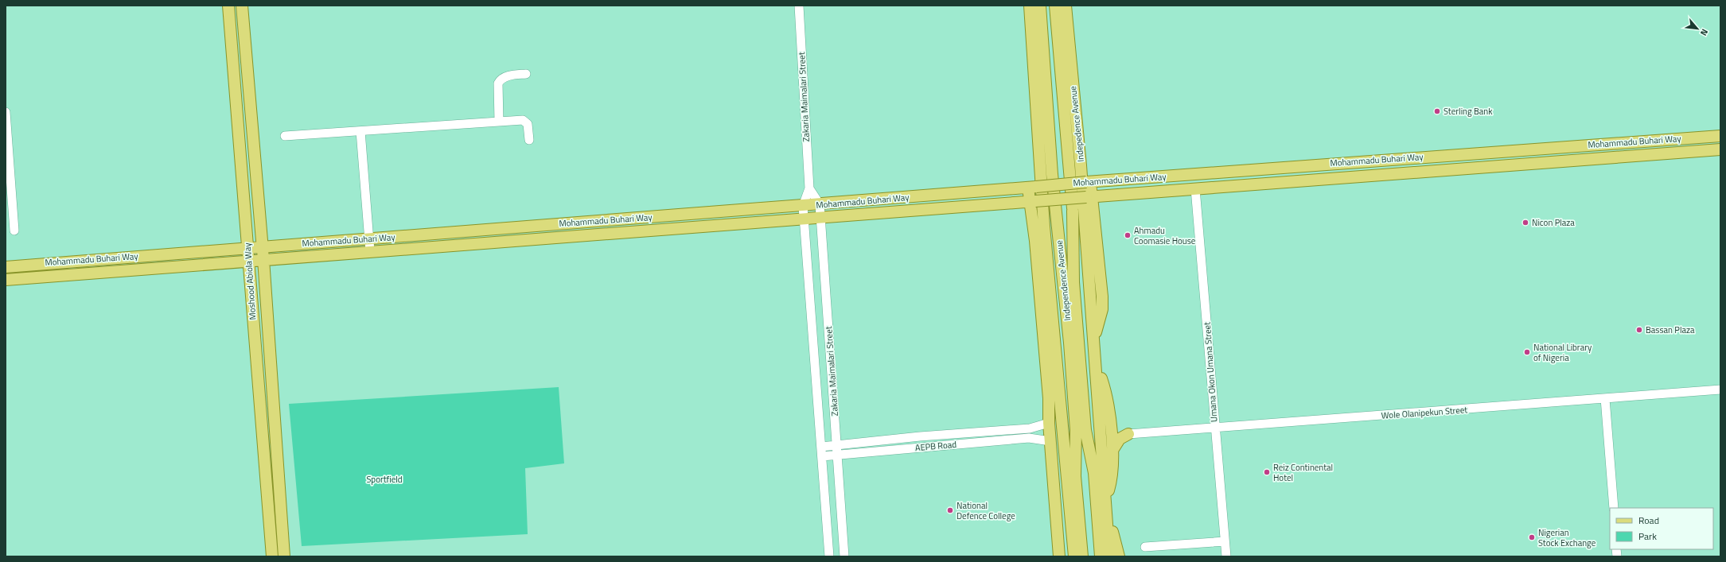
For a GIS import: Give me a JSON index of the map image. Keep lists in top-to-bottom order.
{
  "streets": {
    "main road": [
      "Indepedence Avenue",
      "Mohammadu Buhari Way",
      "Independence Avenue",
      "Moshood Abiola Way"
    ],
    "street": [
      "Zakaria Maimalari Street",
      "Umana Okon Umana Street",
      "Wole Olanipekun Street",
      "AEPB Road"
    ]
  },
  "crossings": [
    ["Zakaria Maimalari Street", "Mohammadu Buhari Way"],
    ["Zakaria Maimalari Street", "AEPB Road"],
    ["Indepedence Avenue", "Independence Avenue"],
    ["Mohammadu Buhari Way", "Moshood Abiola Way"],
    ["Mohammadu Buhari Way", "Umana Okon Umana Street"],
    ["Umana Okon Umana Street", "Wole Olanipekun Street"]
  ],
  "parks": ["Sportfield"],
  "places": [
    "Sterling Bank",
    "Nicon Plaza",
    "Ahmadu Coomasie House",
    "Bassan Plaza",
    "National Library of Nigeria",
    "Reiz Continental Hotel",
    "National Defence College",
    "Nigerian Stock Exchange"
  ],
  "legend": ["Road", "Park"],
  "north": "bottom right"
}
